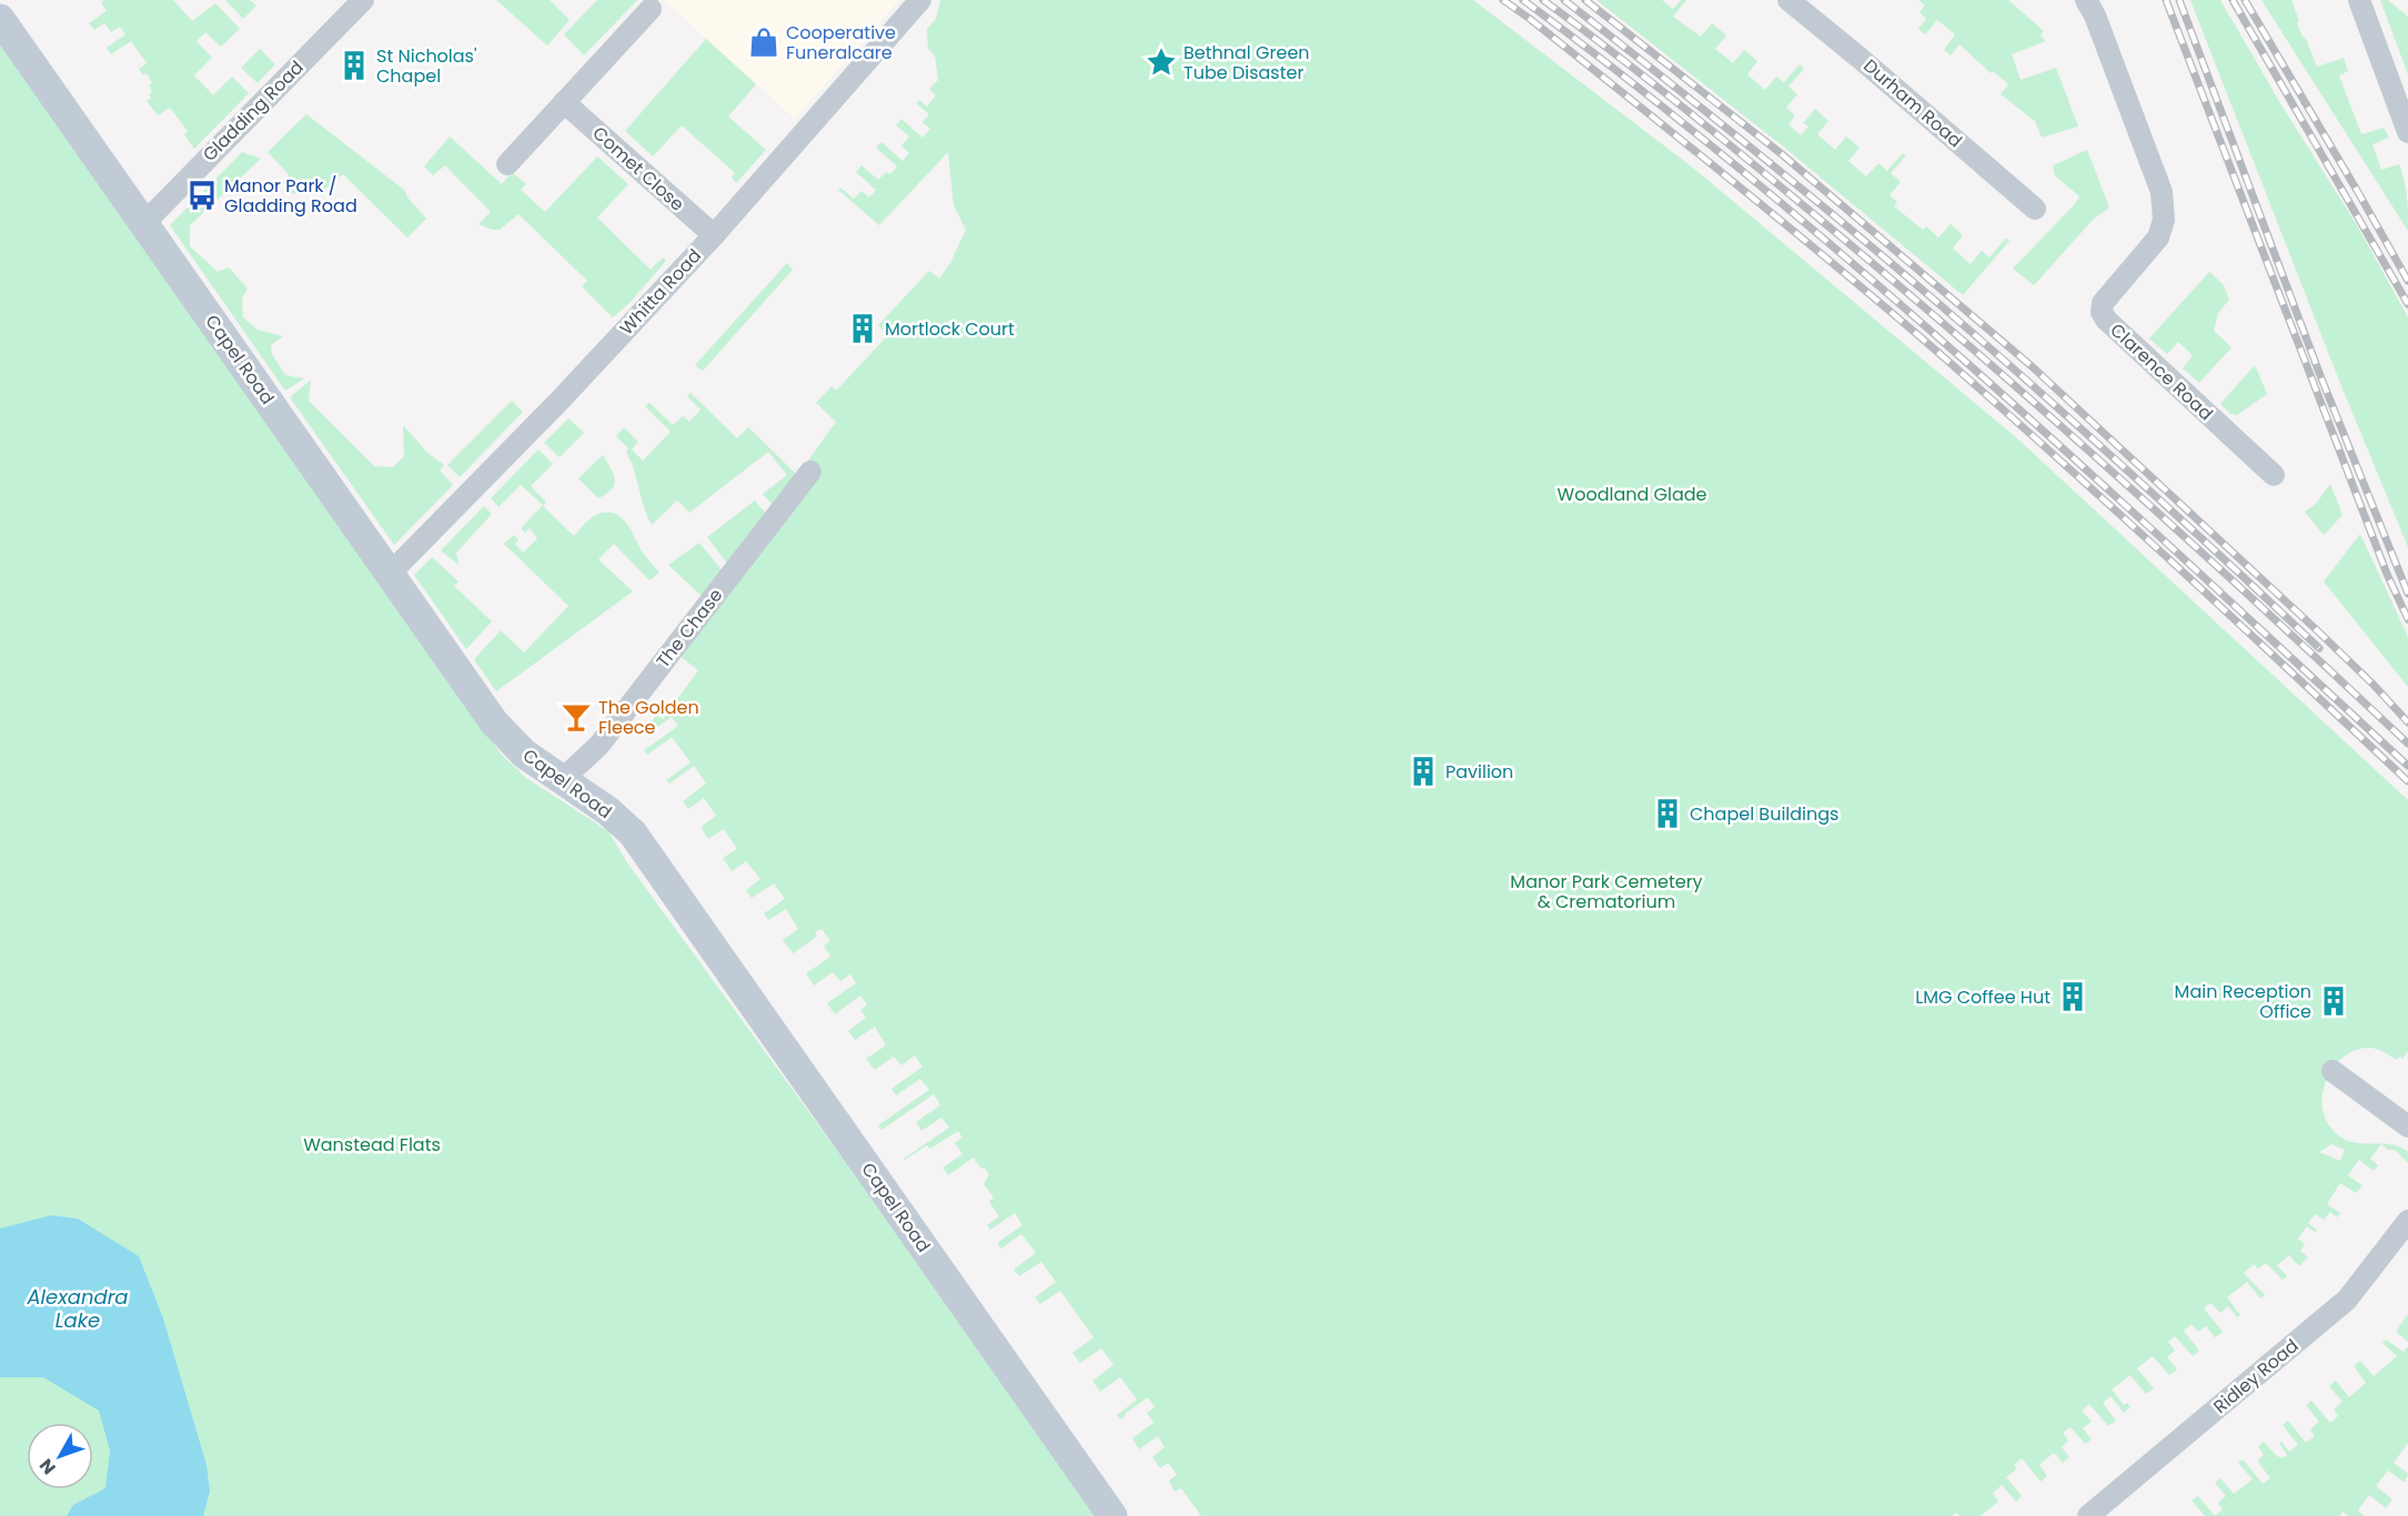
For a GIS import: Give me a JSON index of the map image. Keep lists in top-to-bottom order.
{
  "streets": {
    "street": [
      "Durham Road",
      "Gladding Road",
      "Comet Close",
      "Whitta Road",
      "Capel Road",
      "Clarence Road",
      "The Chase",
      "Ridley Road"
    ]
  },
  "crossings": [
    ["Gladding Road", "Capel Road"],
    ["Comet Close", "Whitta Road"],
    ["Whitta Road", "Capel Road"],
    ["Capel Road", "The Chase"]
  ],
  "water": ["Alexandra Lake"],
  "parks": ["Woodland Glade", "Manor Park Cemetery & Crematorium", "Wanstead Flats"],
  "places": {
    "shop": ["Cooperative Funeralcare"],
    "place": ["Bethnal Green Tube Disaster"],
    "building": [
      "St Nicholas' Chapel",
      "Mortlock Court",
      "Pavilion",
      "Chapel Buildings",
      "LMG Coffee Hut",
      "Main Reception Office"
    ],
    "bus stop": ["Manor Park / Gladding Road"],
    "bar": ["The Golden Fleece"]
  },
  "north": "bottom left"
}
